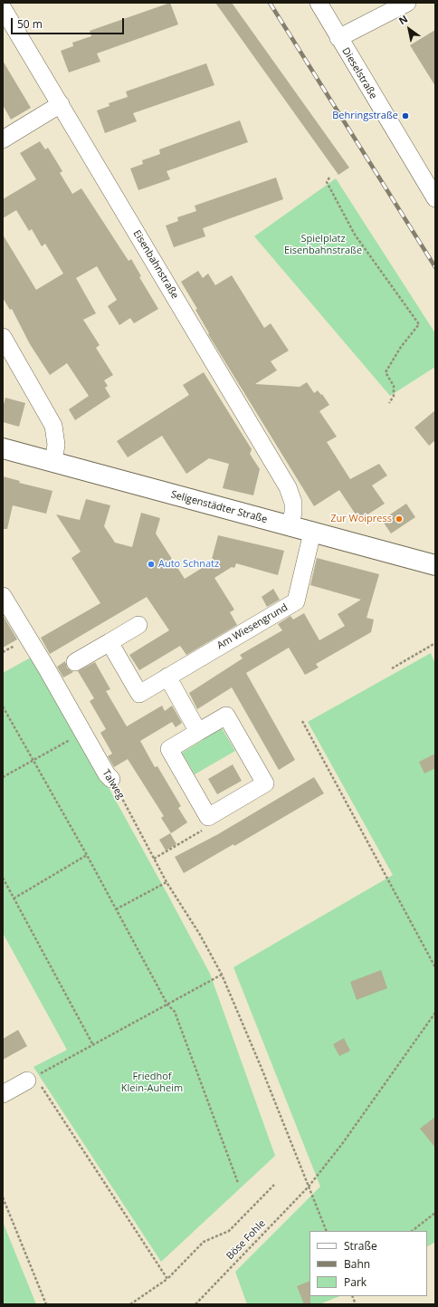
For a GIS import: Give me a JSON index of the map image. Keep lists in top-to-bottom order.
{
  "streets": {
    "main road": ["Seligenstädter Straße"],
    "street": [
      "Dieselstraße",
      "Eisenbahnstraße",
      "Am Wiesengrund",
      "Talweg"
    ],
    "path": ["Böse Fohle"]
  },
  "crossings": [
    ["Eisenbahnstraße", "Seligenstädter Straße"],
    ["Seligenstädter Straße", "Am Wiesengrund"],
    ["Talweg", "Böse Fohle"]
  ],
  "parks": ["Spielplatz Eisenbahnstraße", "Friedhof Klein-Auheim"],
  "places": ["Behringstraße", "Zur Woipress", "Auto Schnatz"],
  "legend": ["Straße", "Bahn", "Park"],
  "scale_bar": "50 m",
  "north": "top left"
}
